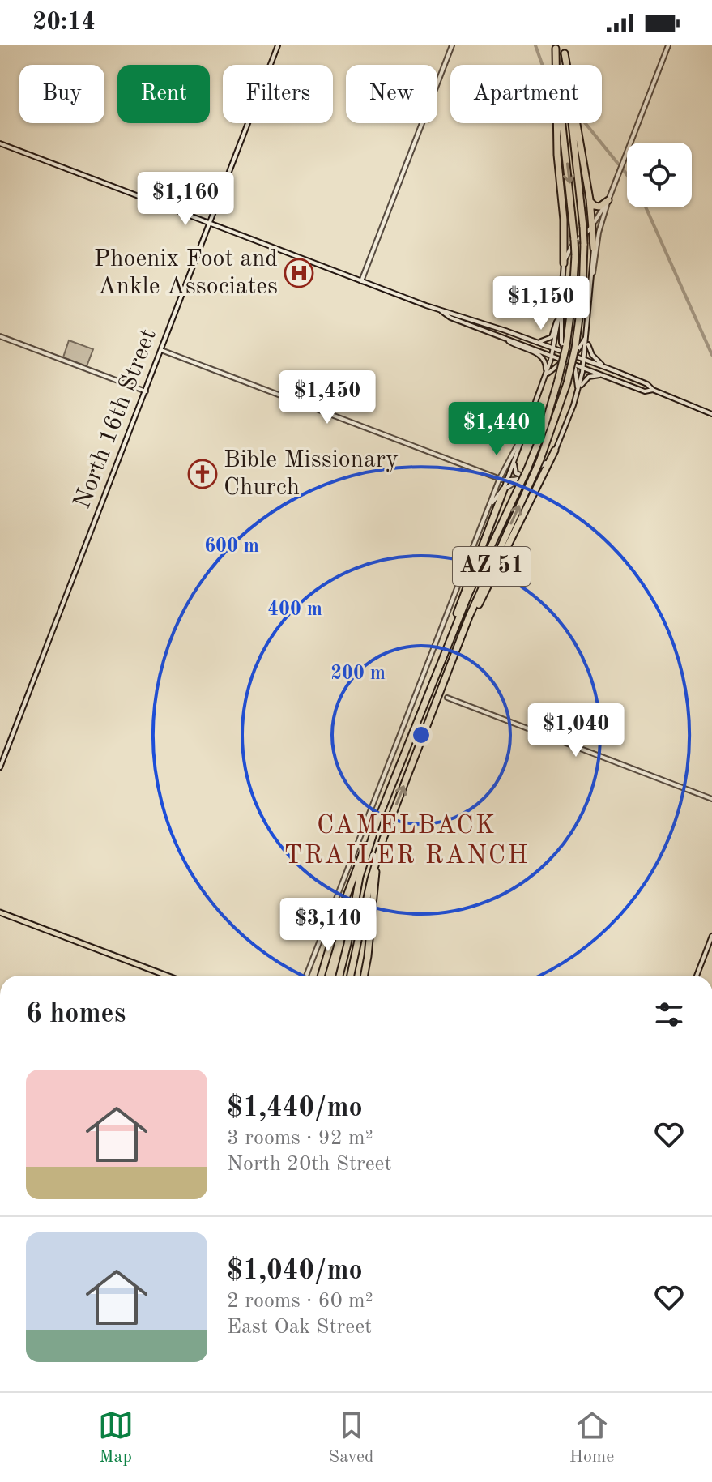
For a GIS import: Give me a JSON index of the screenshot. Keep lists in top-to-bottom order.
{
  "streets": {
    "highway": ["AZ 51"],
    "main road": ["North 16th Street"]
  },
  "districts": ["CAMELBACK TRAILER RANCH"],
  "places": {
    "hospital": ["Phoenix Foot and Ankle Associates"],
    "church": ["Bible Missionary Church"]
  },
  "page": {
    "status": "20:14",
    "chip": [
      "Buy",
      "Rent",
      "Filters",
      "New",
      "Apartment"
    ],
    "price": [
      "$1,160",
      "$1,150",
      "$1,450",
      "$1,440",
      "$1,040",
      "$3,140"
    ],
    "heading": "6 homes",
    "list": [
      {
        "name": "$1,440/mo",
        "note": "3 rooms · 92 m² · North 20th Street"
      },
      {
        "name": "$1,040/mo",
        "note": "2 rooms · 60 m² · East Oak Street"
      }
    ],
    "tabs": ["Map", "Saved", "Home"]
  },
  "rings": ["600 m", "400 m", "200 m"]
}
